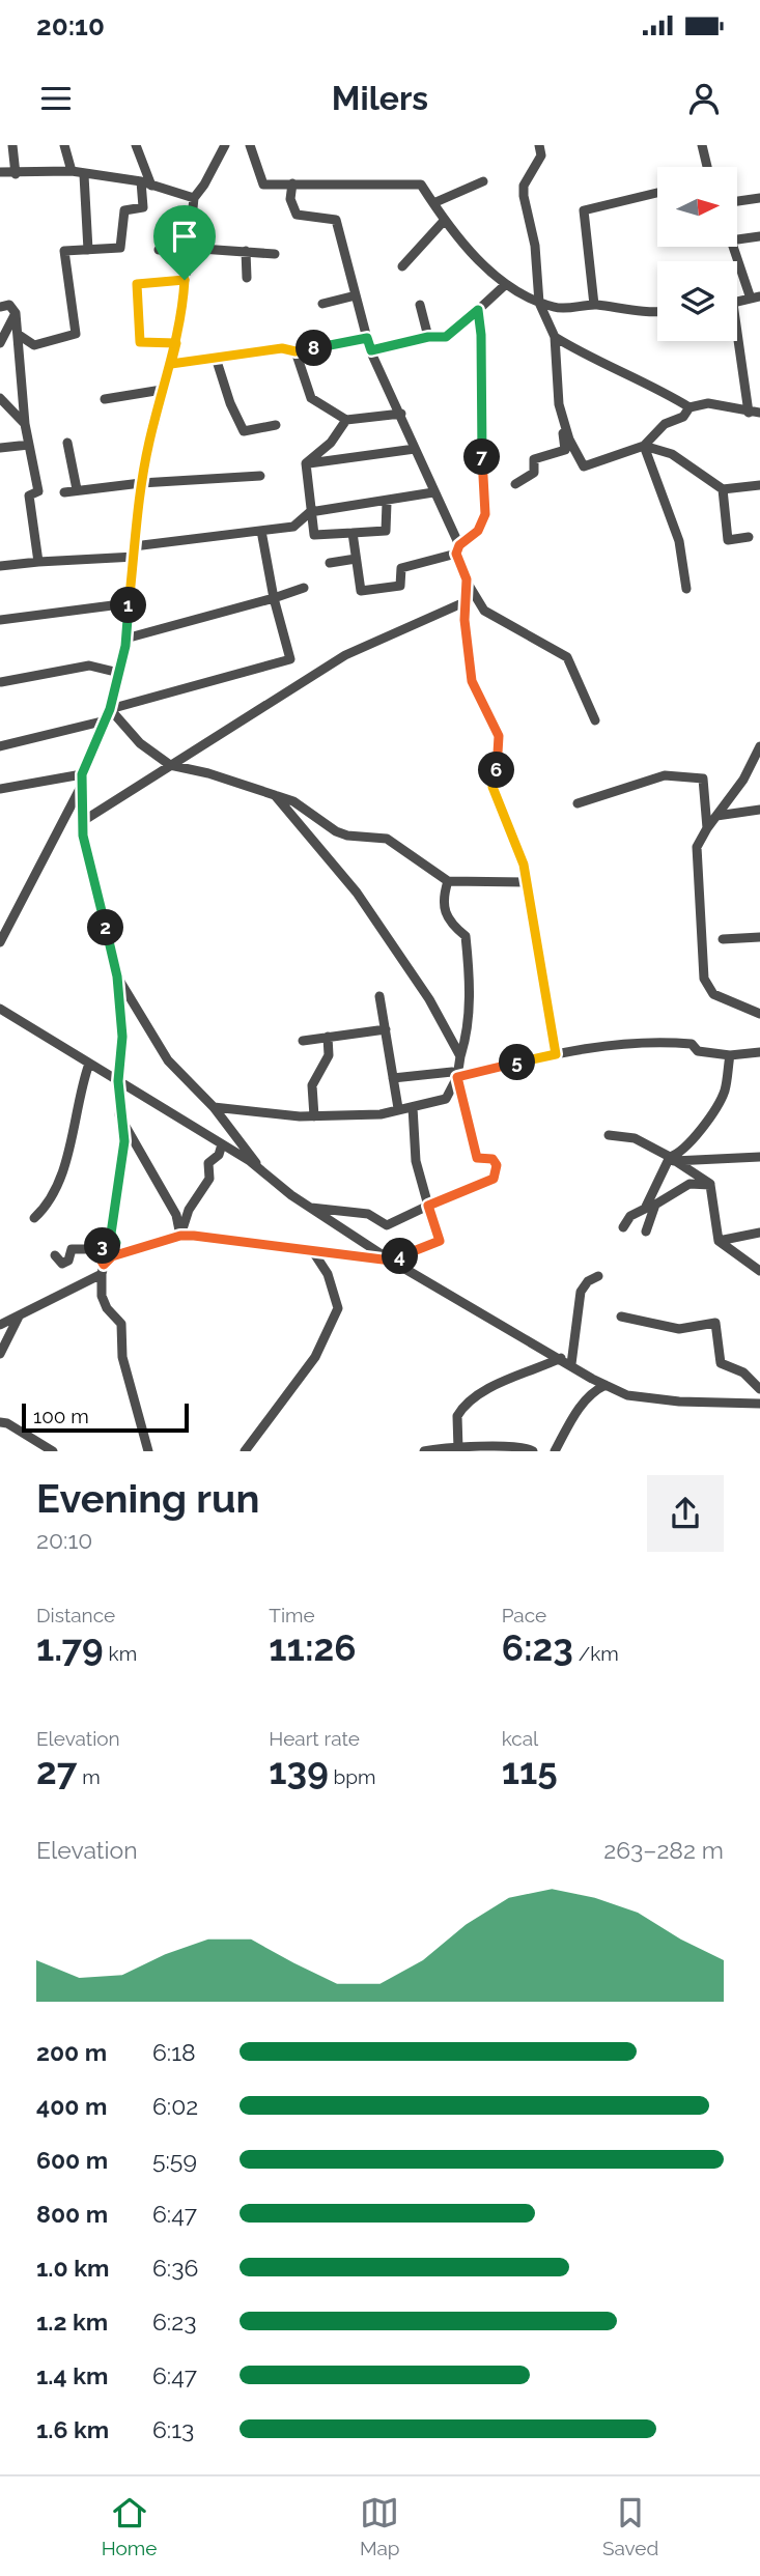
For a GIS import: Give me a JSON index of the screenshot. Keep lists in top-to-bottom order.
{
  "scale_bar": "100 m",
  "north": "right",
  "page": {
    "status": "20:10",
    "header": "Milers",
    "pins": [
      "8",
      "7",
      "1",
      "6",
      "2",
      "5",
      "3",
      "4"
    ],
    "scale": "100 m",
    "heading": ["Evening run", "20:10"],
    "stats": [
      ["Distance", "1.79 km"],
      ["Time", "11:26"],
      ["Pace", "6:23 /km"],
      ["Elevation", "27 m"],
      ["Heart rate", "139 bpm"],
      ["kcal", "115"]
    ],
    "chart": ["Elevation", "263–282 m"],
    "list": [
      {
        "name": "200 m",
        "note": "6:18"
      },
      {
        "name": "400 m",
        "note": "6:02"
      },
      {
        "name": "600 m",
        "note": "5:59"
      },
      {
        "name": "800 m",
        "note": "6:47"
      },
      {
        "name": "1.0 km",
        "note": "6:36"
      },
      {
        "name": "1.2 km",
        "note": "6:23"
      },
      {
        "name": "1.4 km",
        "note": "6:47"
      },
      {
        "name": "1.6 km",
        "note": "6:13"
      }
    ],
    "tabs": ["Home", "Map", "Saved"]
  }
}
